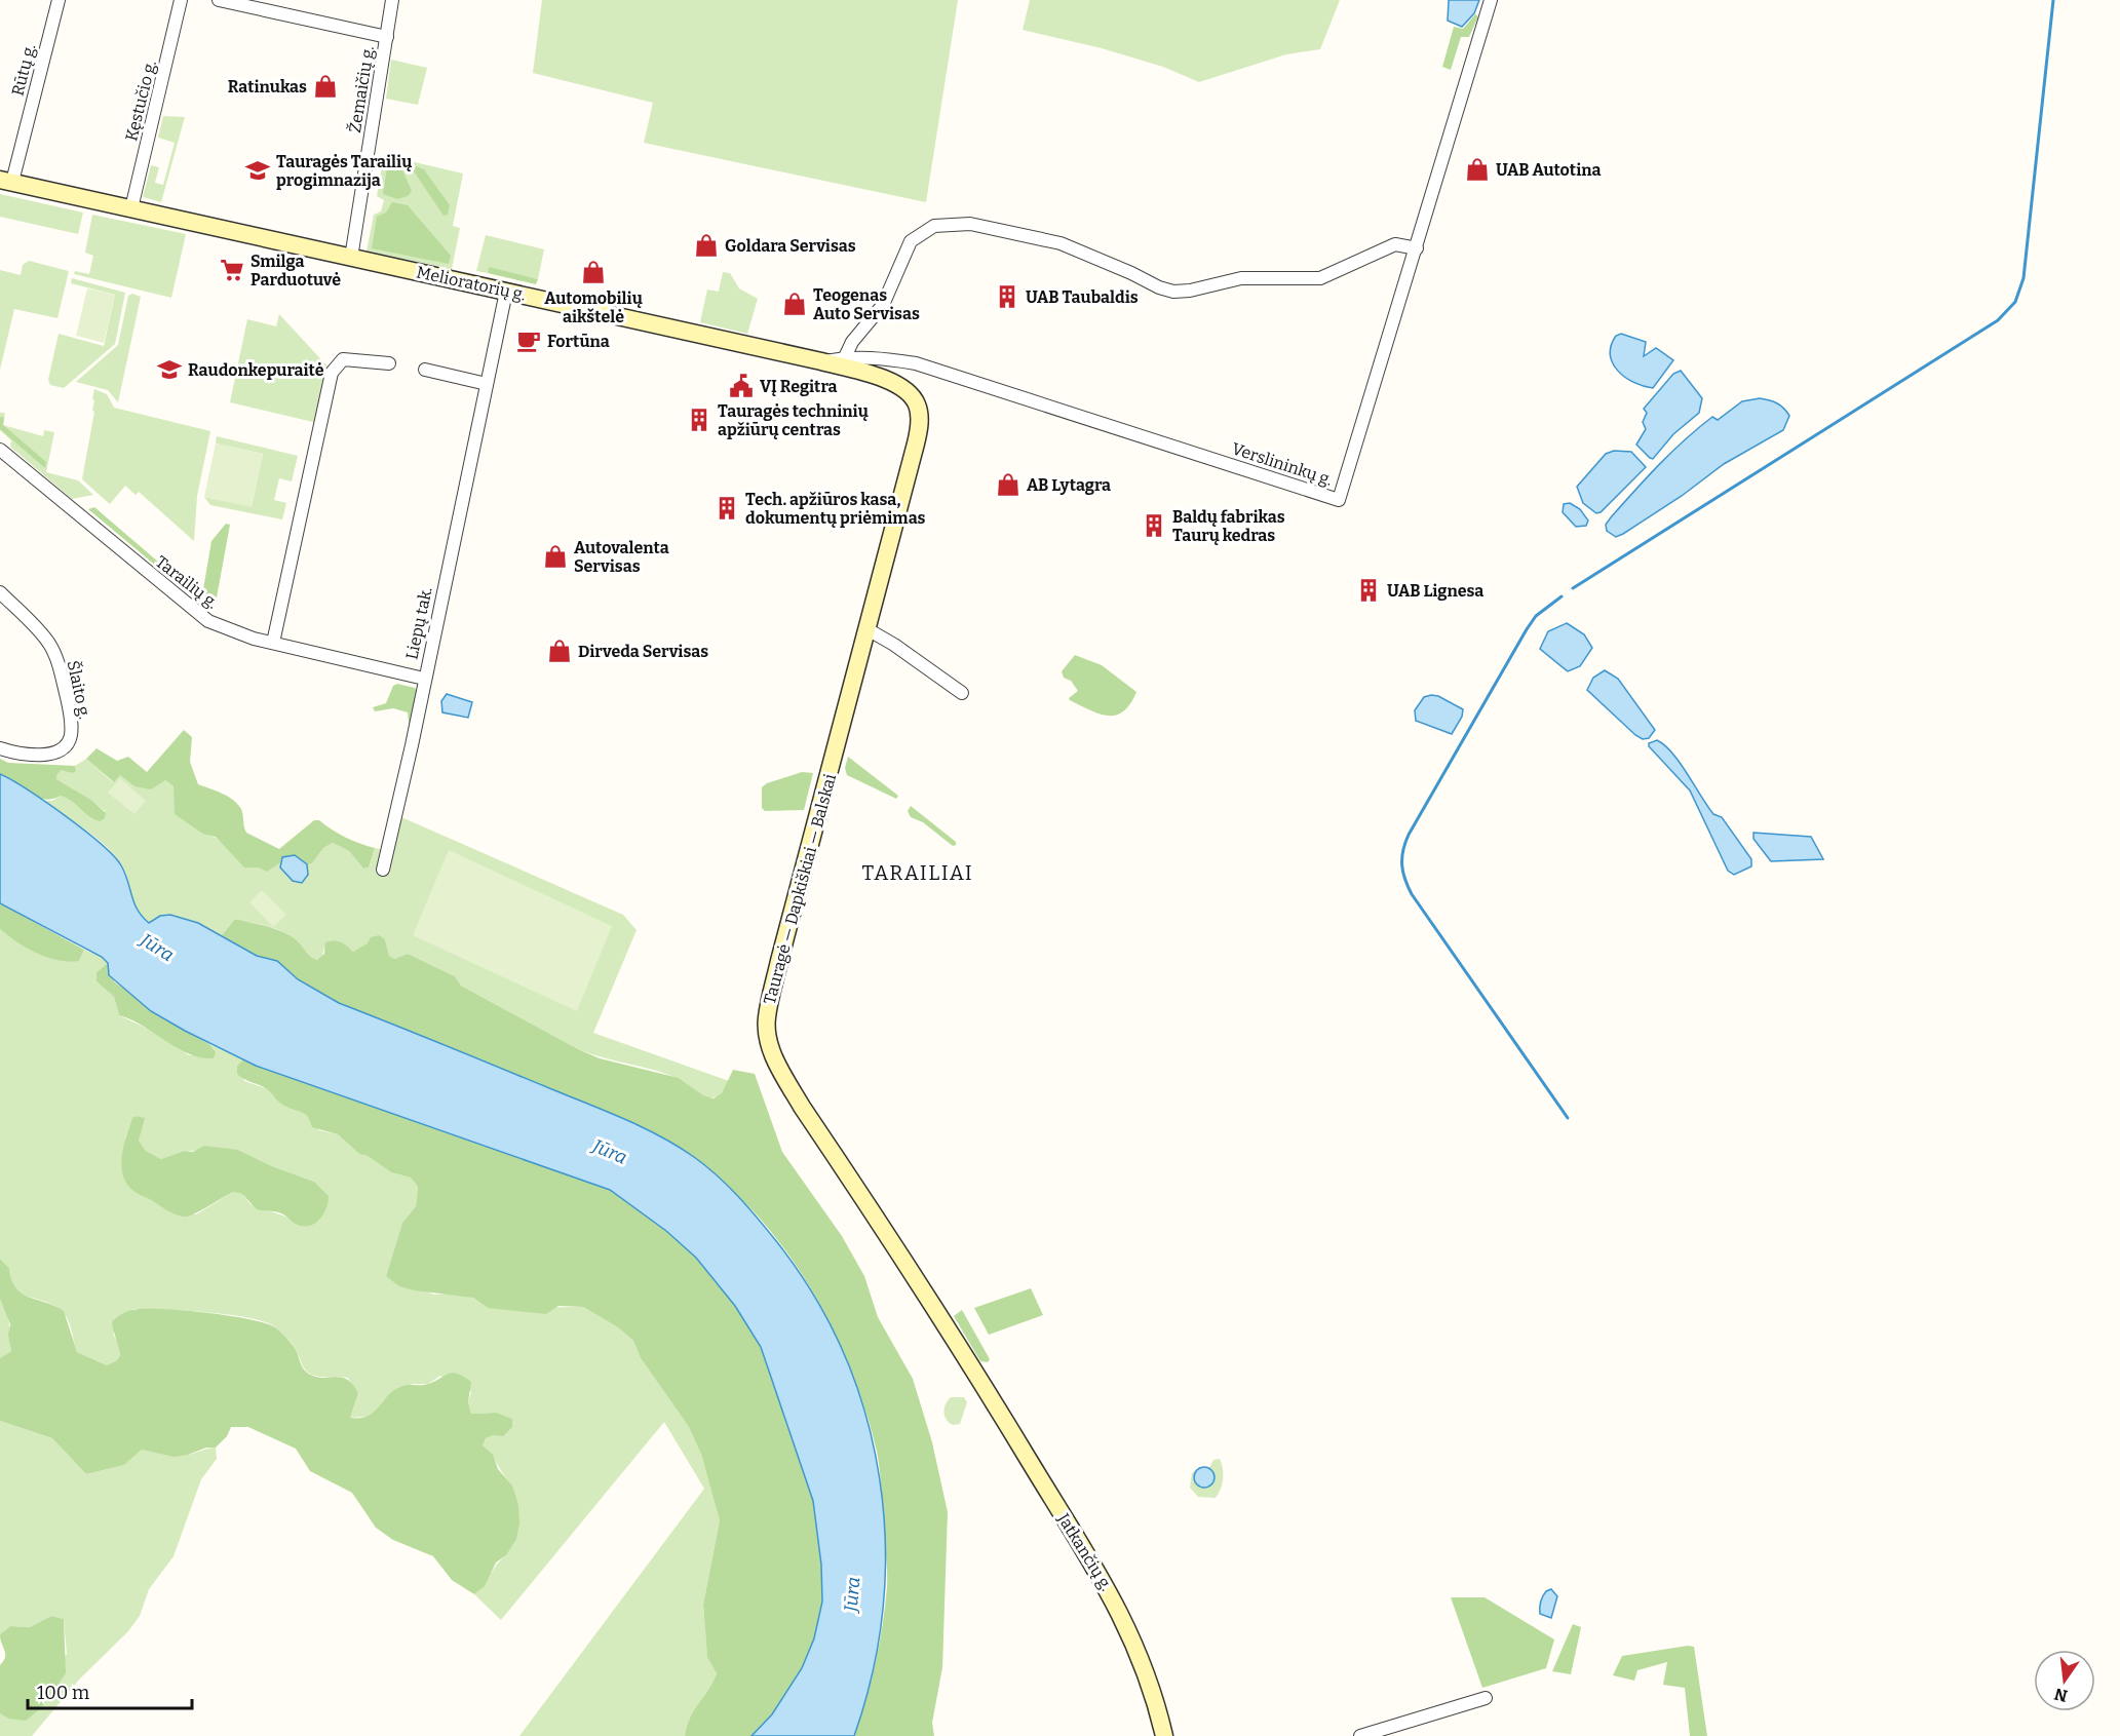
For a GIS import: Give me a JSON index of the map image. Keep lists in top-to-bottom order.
{
  "streets": {
    "main road": ["Melioratorių g.", "Tauragė — Dapkiškiai — Balskai", "Jatkančių g."],
    "street": [
      "Rūtų g.",
      "Žemaičių g.",
      "Kęstučio g.",
      "Verslininkų g.",
      "Tarailių g.",
      "Liepų tak.",
      "Šlaito g."
    ]
  },
  "crossings": [
    ["Rūtų g.", "Melioratorių g."],
    ["Žemaičių g.", "Melioratorių g."],
    ["Kęstučio g.", "Melioratorių g."],
    ["Melioratorių g.", "Verslininkų g."],
    ["Melioratorių g.", "Liepų tak."],
    ["Melioratorių g.", "Tauragė — Dapkiškiai — Balskai"],
    ["Tarailių g.", "Liepų tak."],
    ["Tauragė — Dapkiškiai — Balskai", "Jatkančių g."]
  ],
  "districts": ["TARAILIAI"],
  "water": ["Jūra"],
  "places": {
    "shop": [
      "Ratinukas",
      "UAB Autotina",
      "Goldara Servisas",
      "Automobilių aikštelė",
      "Teogenas Auto Servisas",
      "AB Lytagra",
      "Autovalenta Servisas",
      "Dirveda Servisas"
    ],
    "school or university": ["Tauragės Tarailių progimnazija", "Raudonkepuraitė"],
    "supermarket": ["Smilga Parduotuvė"],
    "building": [
      "UAB Taubaldis",
      "Tauragės techninių apžiūrų centras",
      "Tech. apžiūros kasa, dokumentų priėmimas",
      "Baldų fabrikas Taurų kedras",
      "UAB Lignesa"
    ],
    "cafe": ["Fortūna"],
    "public building": ["VĮ Regitra"]
  },
  "scale_bar": "100 m",
  "north": "bottom"
}
